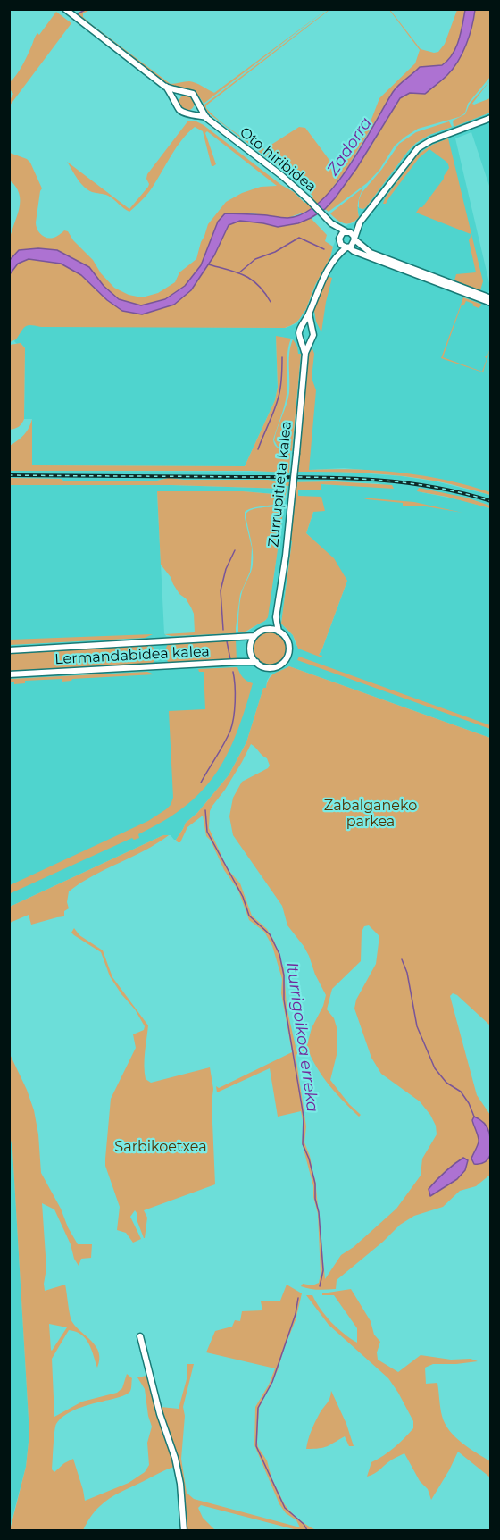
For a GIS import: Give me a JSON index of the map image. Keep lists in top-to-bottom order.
{
  "streets": {
    "street": ["Oto hiribidea", "Zurrupitieta kalea", "Lermandabidea kalea"]
  },
  "crossings": [
    ["Zurrupitieta kalea", "Lermandabidea kalea"]
  ],
  "water": ["Zadorra", "Iturrigoikoa erreka"],
  "parks": ["Zabalganeko parkea", "Sarbikoetxea"]
}
